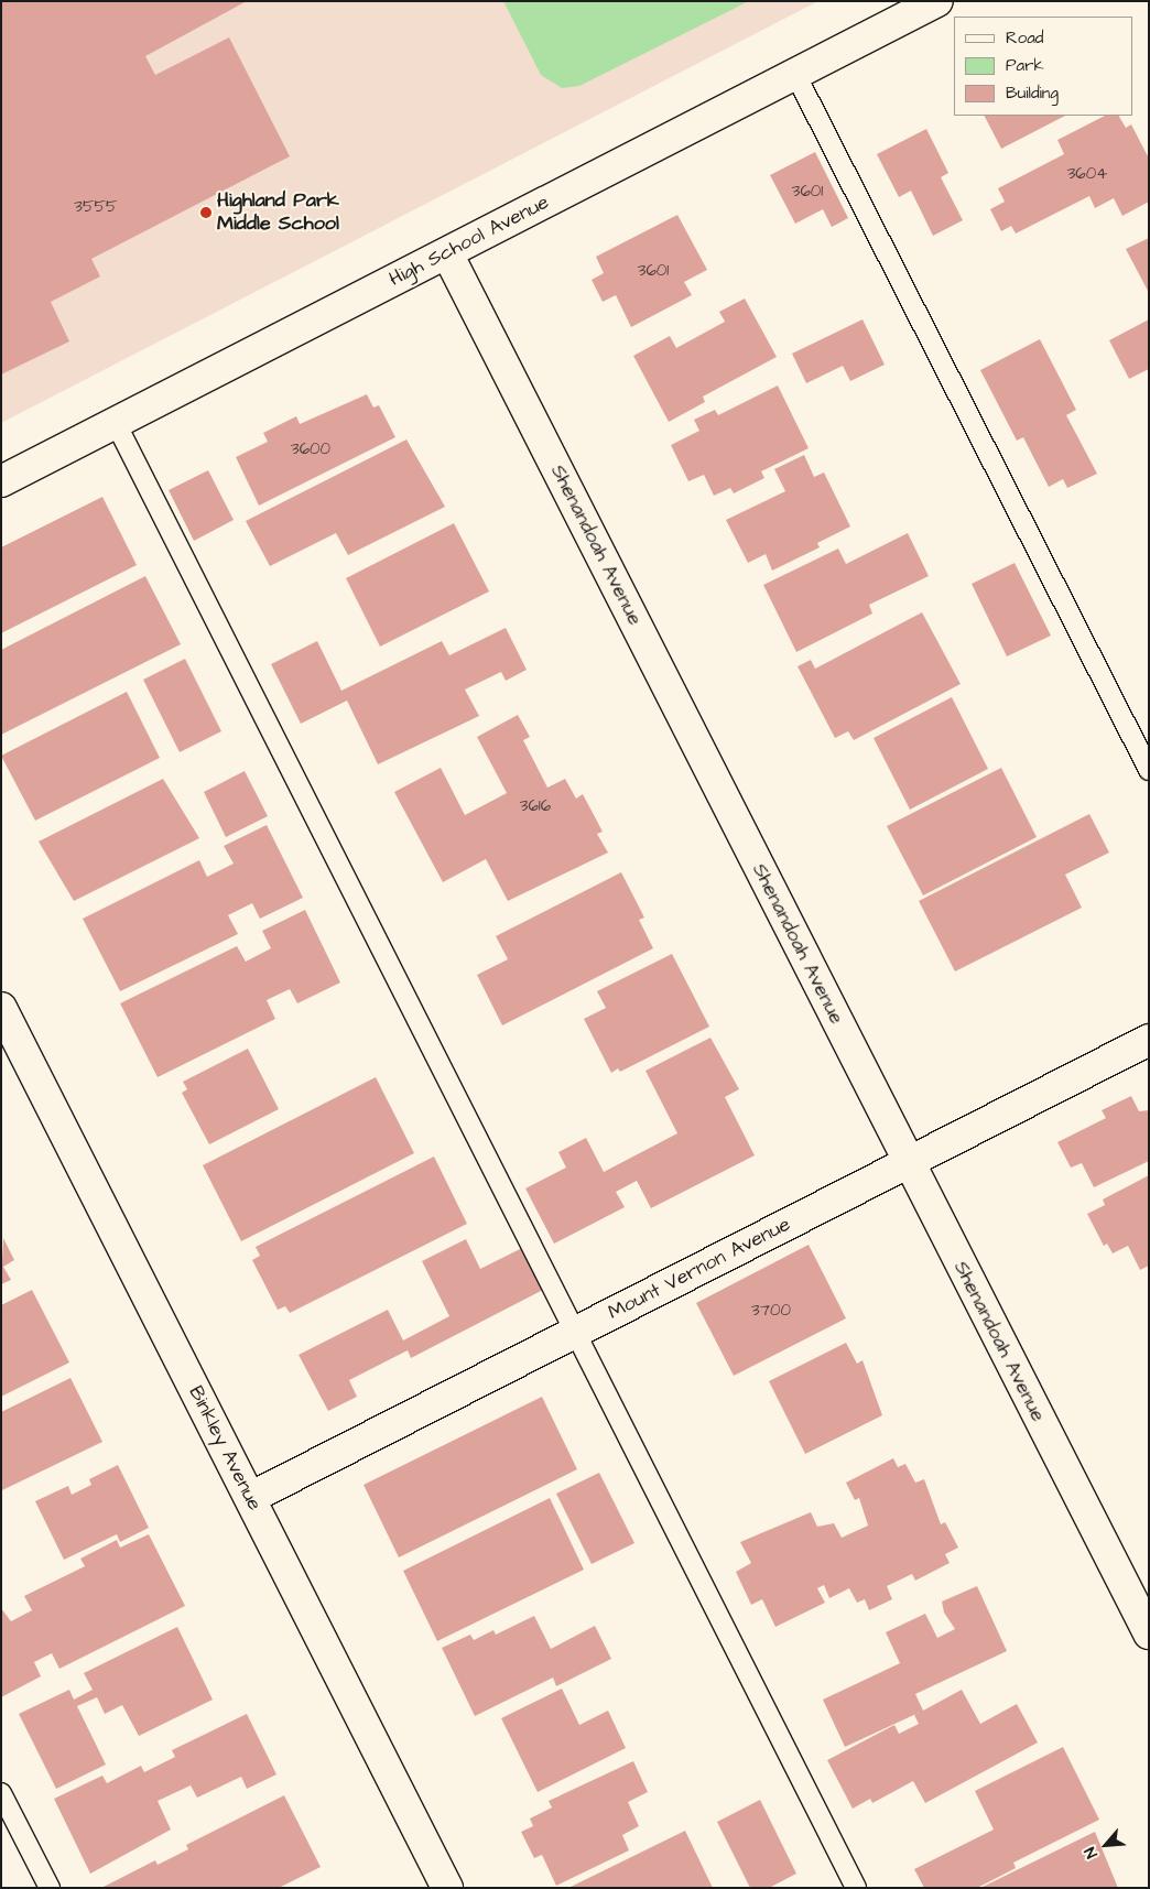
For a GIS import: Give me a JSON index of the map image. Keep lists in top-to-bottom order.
{
  "streets": {
    "street": [
      "High School Avenue",
      "Shenandoah Avenue",
      "Mount Vernon Avenue",
      "Binkley Avenue"
    ]
  },
  "crossings": [
    ["High School Avenue", "Shenandoah Avenue"],
    ["Shenandoah Avenue", "Mount Vernon Avenue"],
    ["Mount Vernon Avenue", "Binkley Avenue"]
  ],
  "places": ["Highland Park Middle School"],
  "house_numbers": [
    "3604",
    "3601",
    "3555",
    "3601",
    "3600",
    "3616",
    "3700"
  ],
  "legend": ["Road", "Park", "Building"],
  "north": "bottom left"
}
